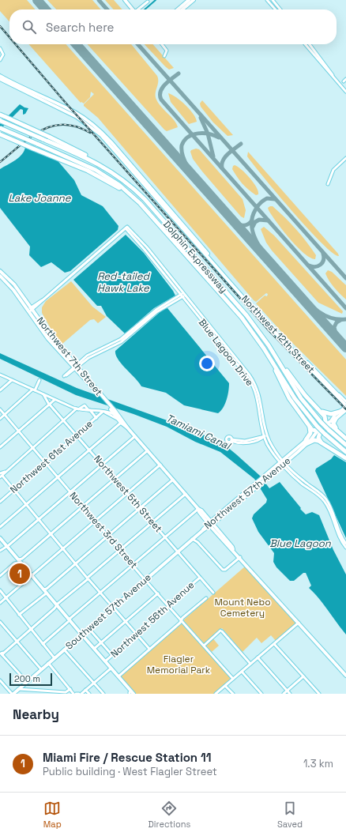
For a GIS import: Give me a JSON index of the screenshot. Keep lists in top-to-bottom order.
{
  "streets": {
    "highway": ["Dolphin Expressway"],
    "main road": [
      "Northwest 12th Street",
      "Northwest 7th Street",
      "Northwest 57th Avenue",
      "Southwest 57th Avenue"
    ],
    "street": [
      "Blue Lagoon Drive",
      "Northwest 61st Avenue",
      "Northwest 5th Street",
      "Northwest 3rd Street",
      "Northwest 56th Avenue"
    ]
  },
  "crossings": [
    ["Dolphin Expressway", "Northwest 57th Avenue"],
    ["Northwest 12th Street", "Northwest 57th Avenue"],
    ["Blue Lagoon Drive", "Northwest 7th Street"],
    ["Blue Lagoon Drive", "Northwest 57th Avenue"],
    ["Northwest 7th Street", "Northwest 57th Avenue"],
    ["Northwest 61st Avenue", "Northwest 5th Street"],
    ["Northwest 61st Avenue", "Northwest 3rd Street"],
    ["Northwest 57th Avenue", "Southwest 57th Avenue"],
    ["Northwest 5th Street", "Southwest 57th Avenue"],
    ["Northwest 5th Street", "Northwest 56th Avenue"],
    ["Northwest 3rd Street", "Southwest 57th Avenue"],
    ["Northwest 3rd Street", "Northwest 56th Avenue"]
  ],
  "water": [
    "Lake Joanne",
    "Red-tailed Hawk Lake",
    "Tamiami Canal",
    "Blue Lagoon"
  ],
  "parks": ["Mount Nebo Cemetery", "Flagler Memorial Park"],
  "scale_bar": "200 m",
  "page": {
    "search": "Search here",
    "pins": "1",
    "scale": "200 m",
    "heading": "Nearby",
    "list": [
      {
        "mark": "1",
        "name": "Miami Fire / Rescue Station 11",
        "note": "Public building · West Flagler Street",
        "value": "1.3 km"
      }
    ],
    "nav": ["Map", "Directions", "Saved"]
  }
}
